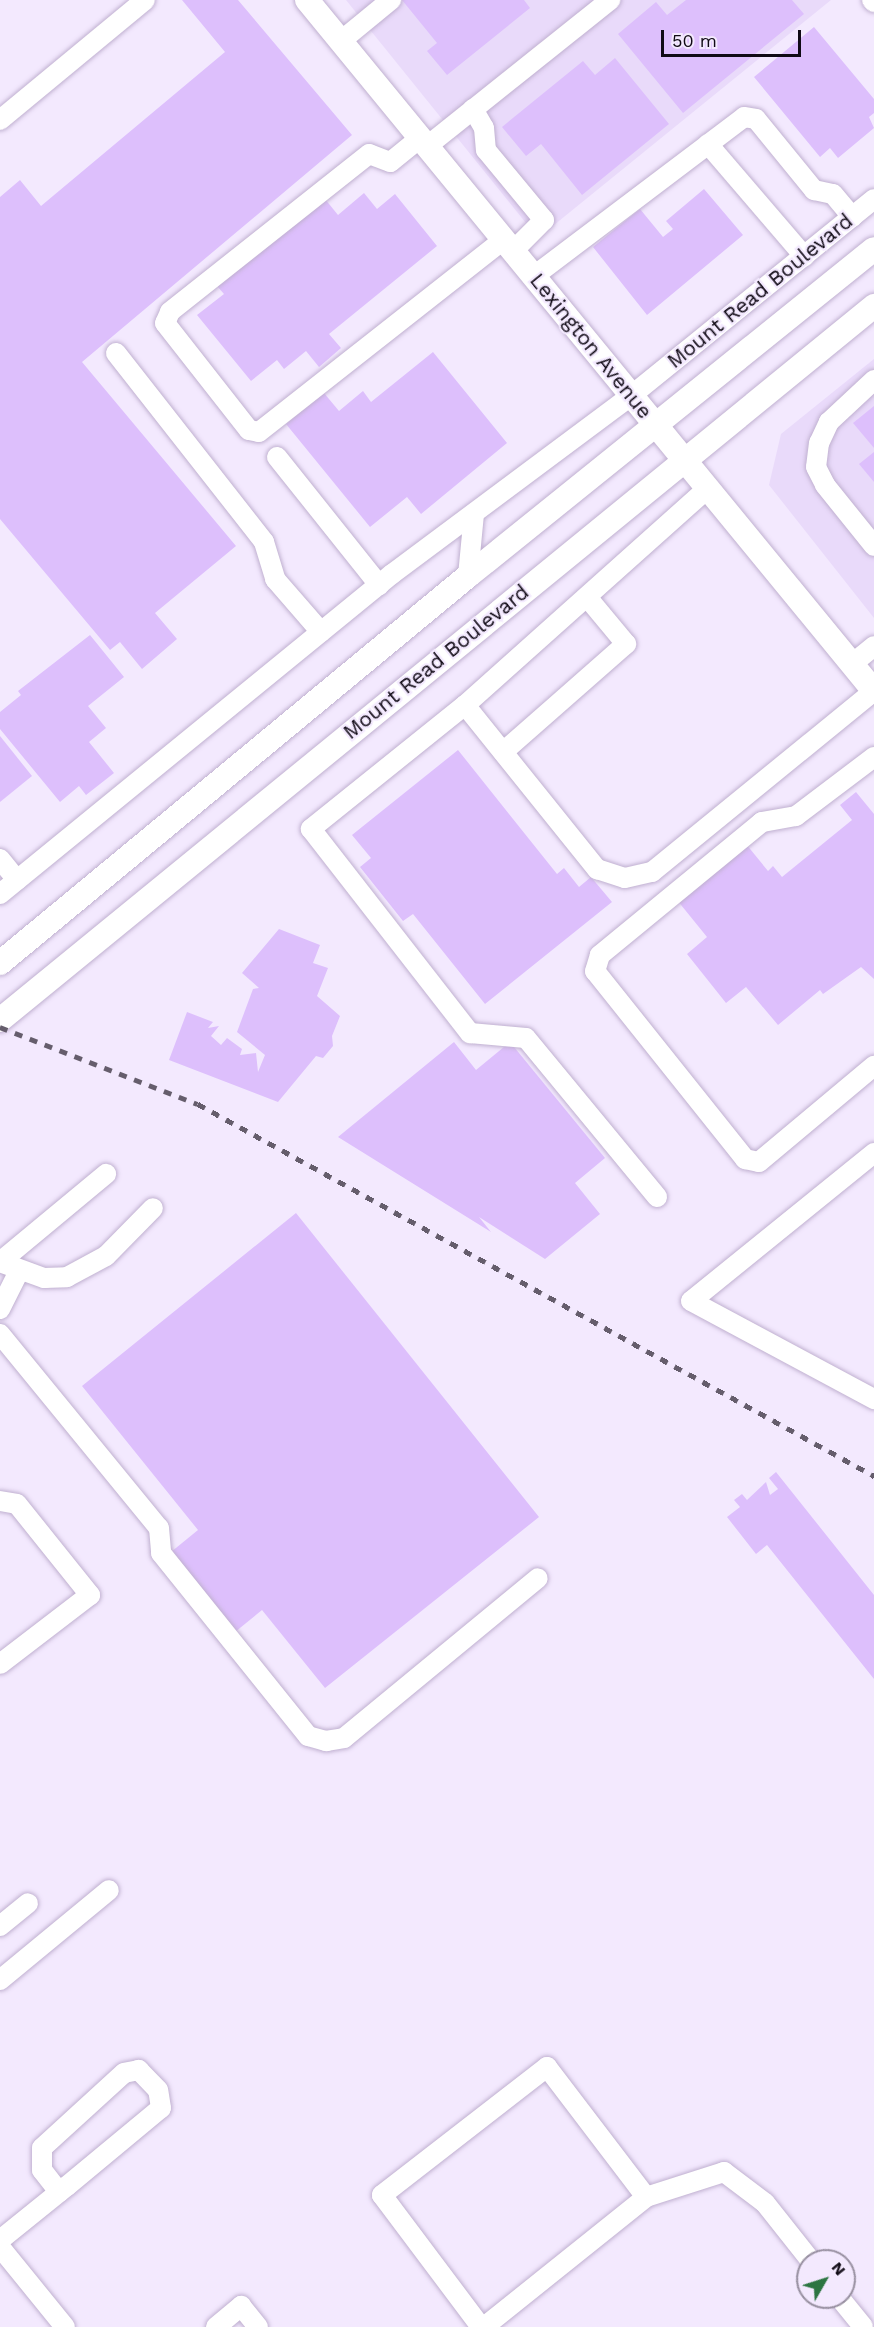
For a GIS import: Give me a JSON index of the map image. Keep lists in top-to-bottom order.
{
  "streets": {
    "main road": ["Mount Read Boulevard", "Lexington Avenue"]
  },
  "crossings": [
    ["Mount Read Boulevard", "Lexington Avenue"]
  ],
  "scale_bar": "50 m",
  "north": "top right"
}
